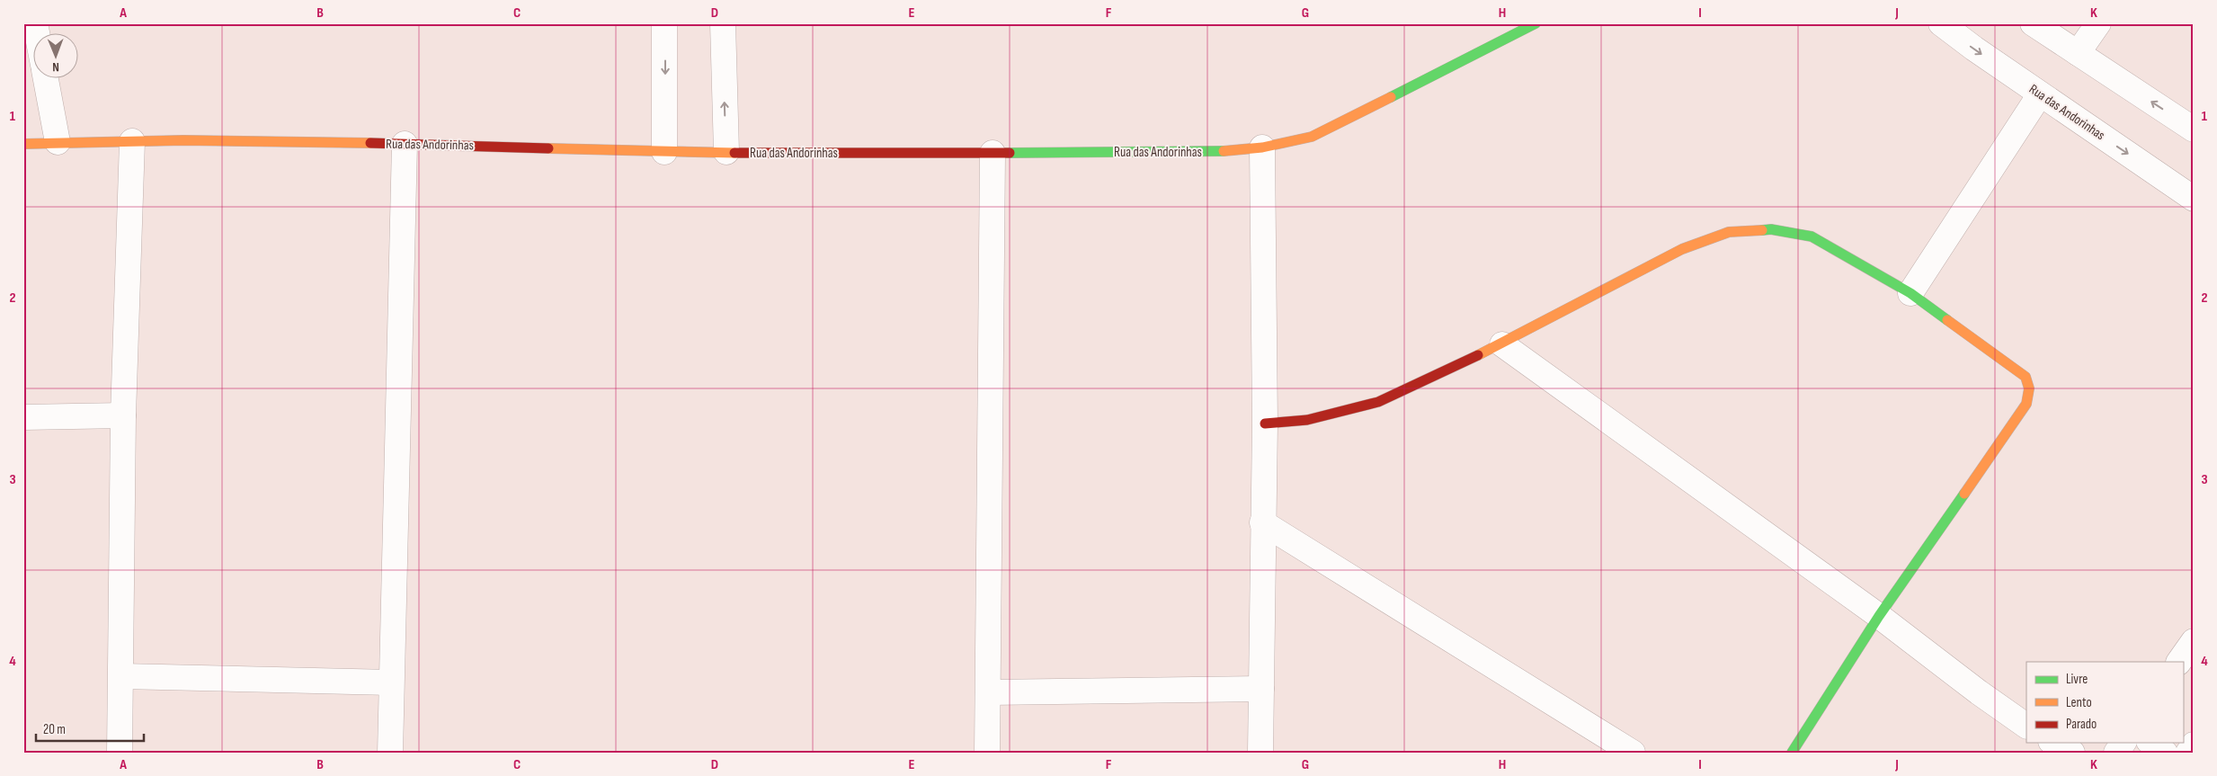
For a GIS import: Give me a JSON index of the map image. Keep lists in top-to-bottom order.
{
  "streets": {
    "street": ["Rua das Andorinhas"]
  },
  "legend": ["Livre", "Lento", "Parado"],
  "scale_bar": "20 m",
  "north": "bottom",
  "grid": {
    "columns": [
      "A",
      "B",
      "C",
      "D",
      "E",
      "F",
      "G",
      "H",
      "I",
      "J",
      "K"
    ],
    "rows": [
      "1",
      "2",
      "3",
      "4"
    ]
  }
}
